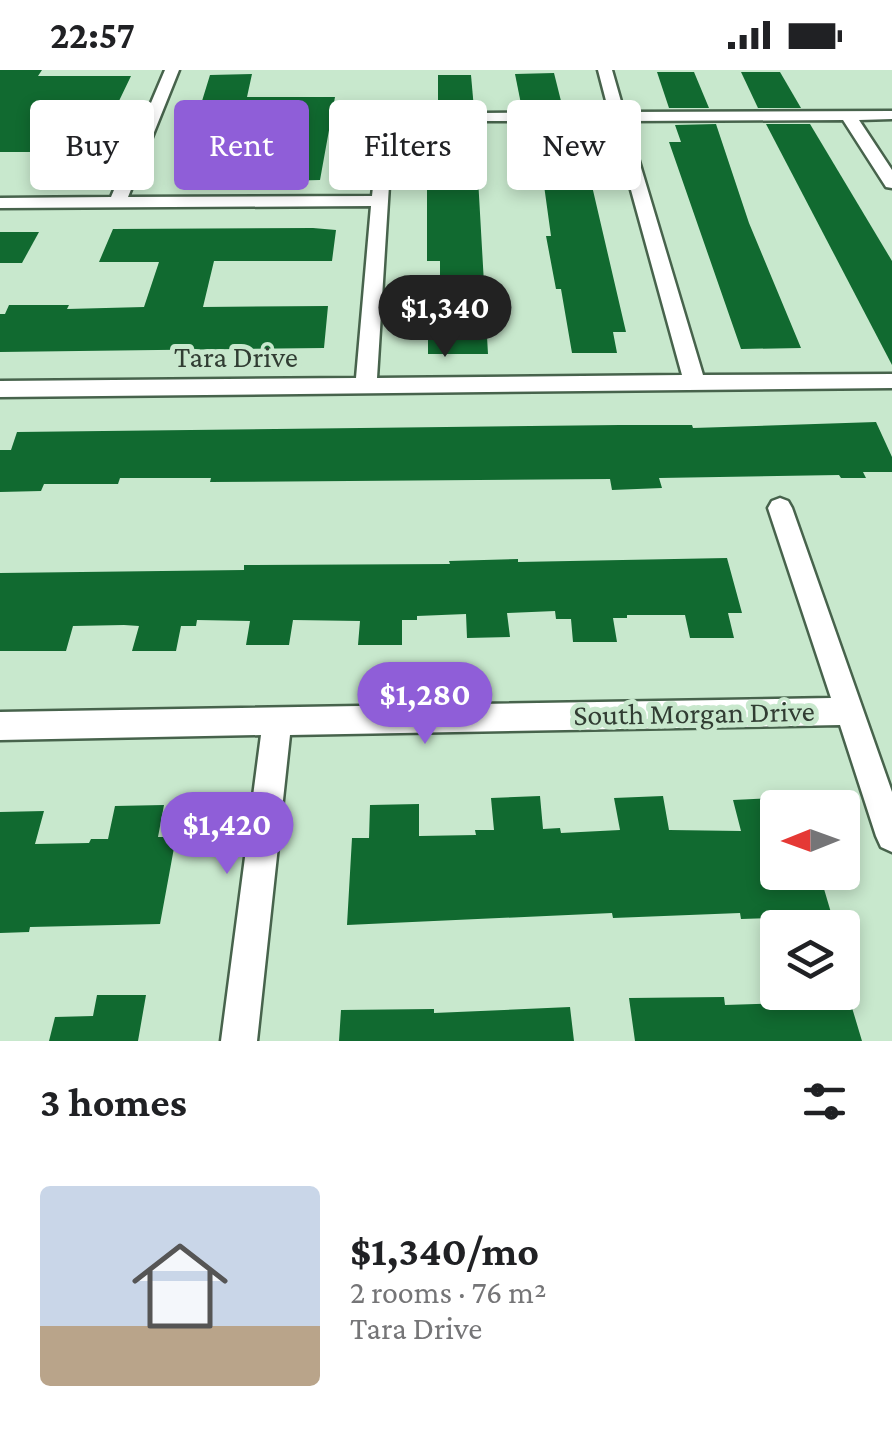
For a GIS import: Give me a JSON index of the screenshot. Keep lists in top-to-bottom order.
{
  "streets": {
    "street": ["Tara Drive", "South Morgan Drive"]
  },
  "north": "left",
  "page": {
    "status": "22:57",
    "chip": [
      "Buy",
      "Rent",
      "Filters",
      "New"
    ],
    "price": ["$1,340", "$1,280", "$1,420"],
    "heading": "3 homes",
    "list": [
      {
        "name": "$1,340/mo",
        "note": "2 rooms · 76 m² · Tara Drive"
      }
    ]
  }
}
